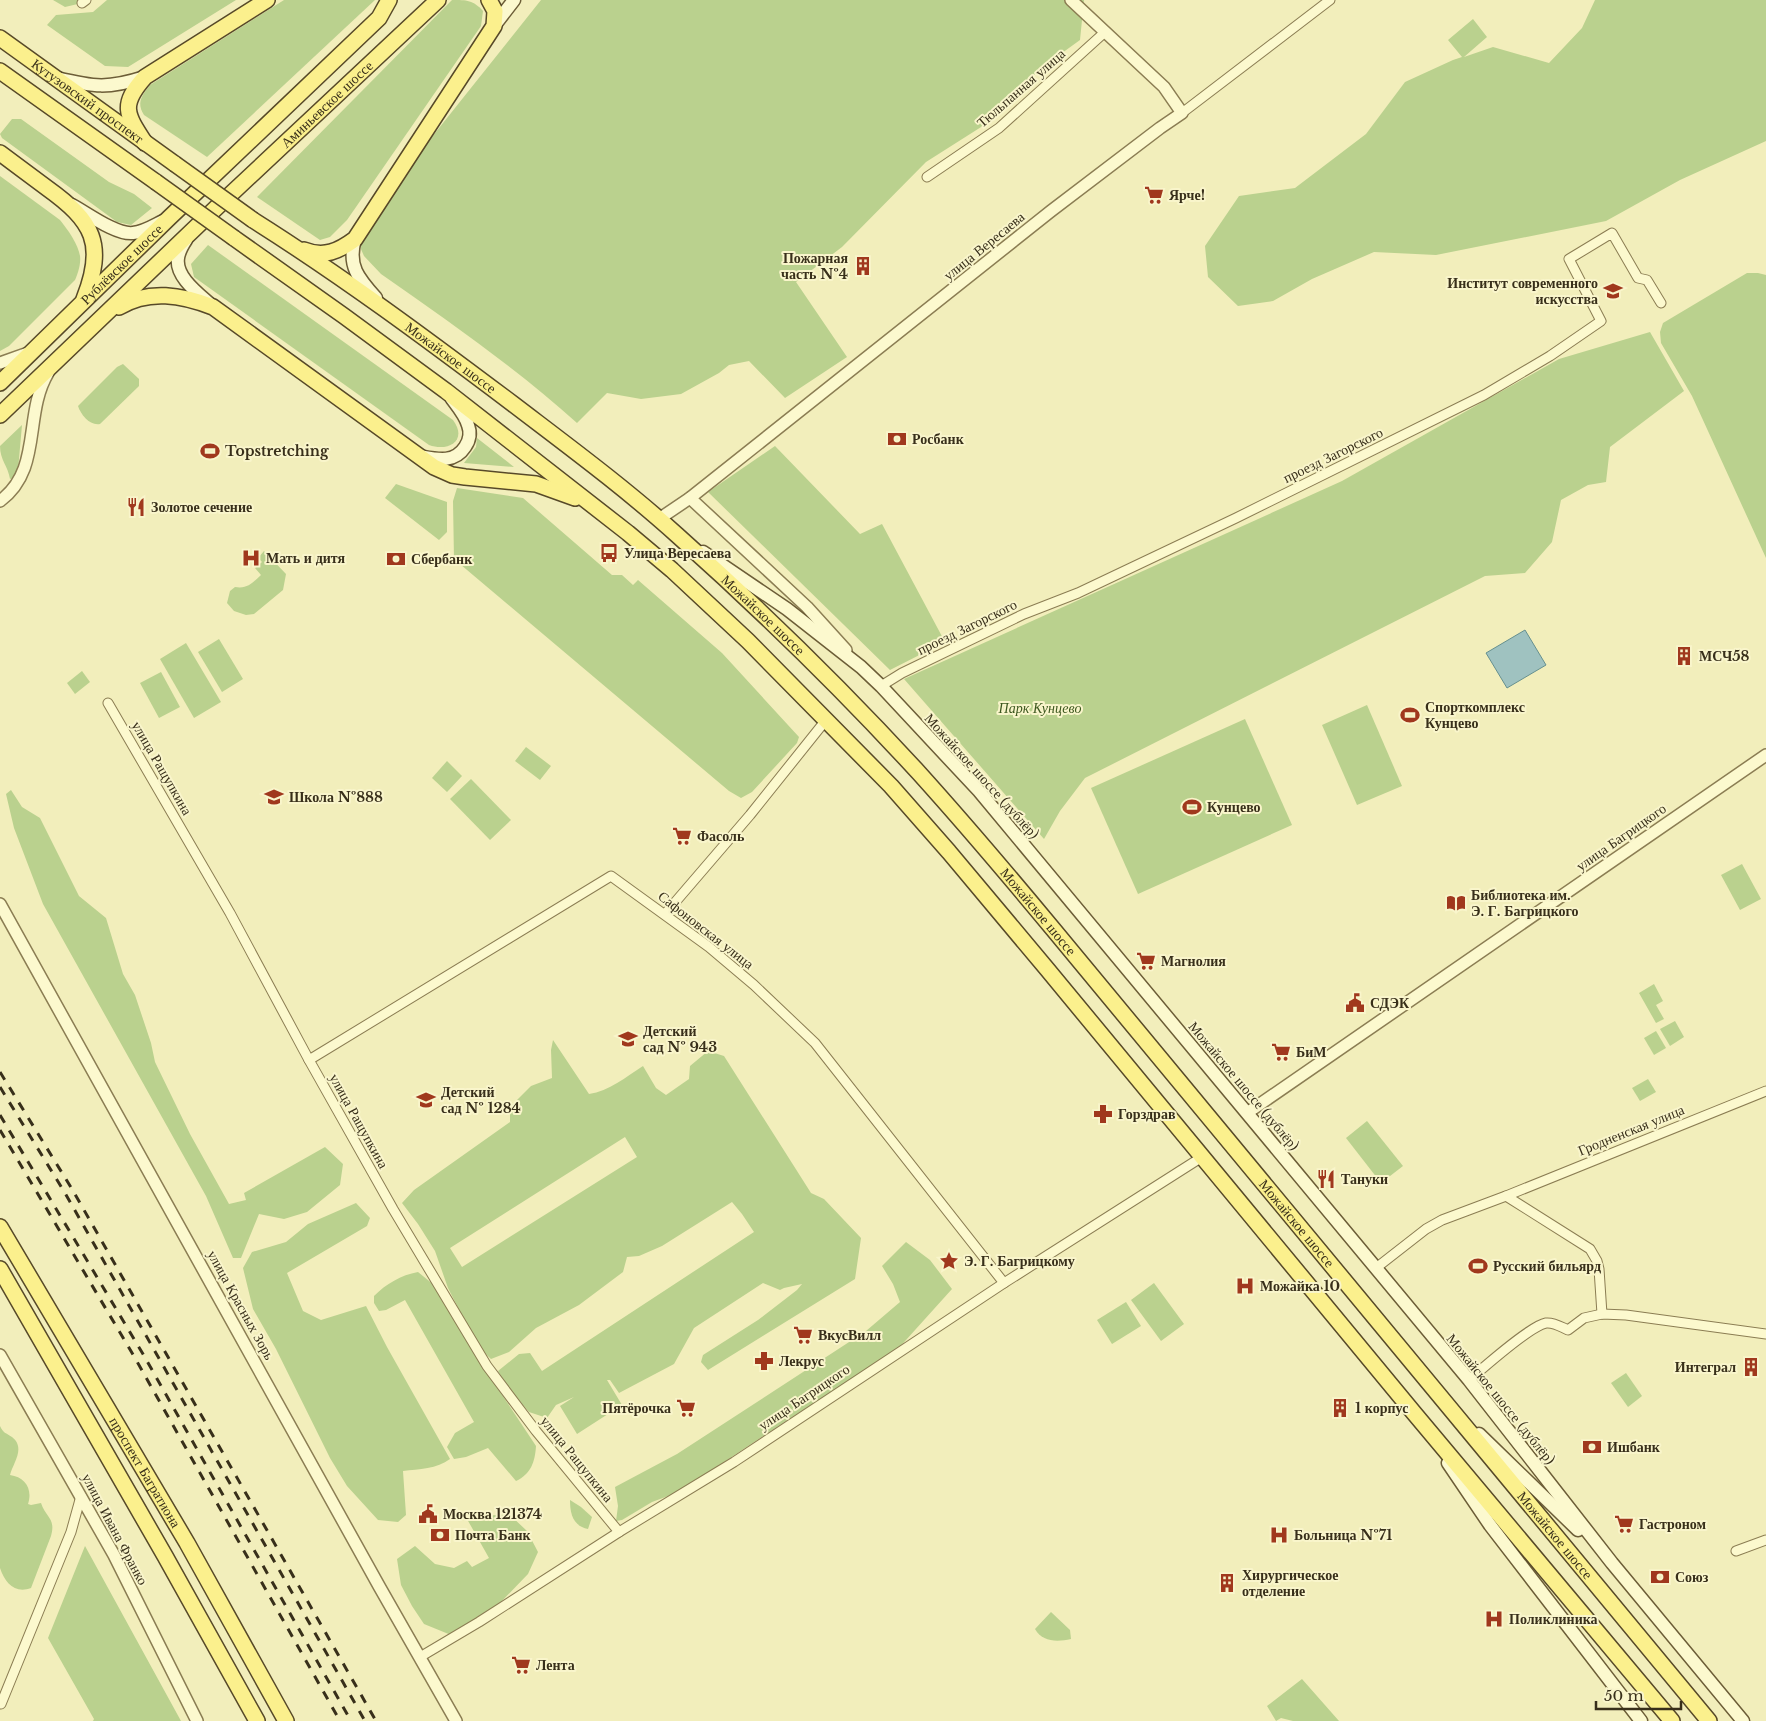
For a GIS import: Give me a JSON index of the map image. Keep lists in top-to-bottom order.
{
  "streets": {
    "main road": [
      "Кутузовский проспект",
      "Аминьевское шоссе",
      "Рублёвское шоссе",
      "Можайское шоссе",
      "Можайское шоссе (дублёр)",
      "проспект Багратиона"
    ],
    "street": [
      "Тюльпанная улица",
      "улица Вересаева",
      "проезд Загорского",
      "улица Ращупкина",
      "улица Багрицкого",
      "Сафоновская улица",
      "Гродненская улица",
      "улица Красных Зорь",
      "улица Ивана Франко"
    ]
  },
  "crossings": [
    ["Кутузовский проспект", "Можайское шоссе"],
    ["Аминьевское шоссе", "Рублёвское шоссе"],
    ["улица Вересаева", "Можайское шоссе"],
    ["улица Вересаева", "Можайское шоссе (дублёр)"],
    ["проезд Загорского", "Можайское шоссе (дублёр)"],
    ["улица Ращупкина", "улица Багрицкого"],
    ["улица Ращупкина", "Сафоновская улица"],
    ["Можайское шоссе (дублёр)", "улица Багрицкого"],
    ["Можайское шоссе (дублёр)", "Гродненская улица"],
    ["улица Багрицкого", "Сафоновская улица"],
    ["улица Багрицкого", "улица Красных Зорь"]
  ],
  "parks": ["Парк Кунцево"],
  "places": {
    "supermarket": [
      "Ярче!",
      "Фасоль",
      "Магнолия",
      "БиМ",
      "ВкусВилл",
      "Пятёрочка",
      "Гастроном",
      "Лента"
    ],
    "building": [
      "Пожарная часть №4",
      "МСЧ58",
      "Интеграл",
      "1 корпус",
      "Хирургическое отделение"
    ],
    "school or university": [
      "Институт современного искусства",
      "Школа №888",
      "Детский сад № 943",
      "Детский сад № 1284"
    ],
    "bank": [
      "Росбанк",
      "Сбербанк",
      "Ишбанк",
      "Почта Банк",
      "Союз"
    ],
    "sports": [
      "Topstretching",
      "Спорткомплекс Кунцево",
      "Кунцево",
      "Русский бильярд"
    ],
    "restaurant": ["Золотое сечение", "Тануки"],
    "bus stop": ["Улица Вересаева"],
    "hospital": [
      "Мать и дитя",
      "Можайка 10",
      "Больница №71",
      "Поликлиника"
    ],
    "library": ["Библиотека им. Э. Г. Багрицкого"],
    "public building": ["СДЭК", "Москва 121374"],
    "pharmacy": ["Горздрав", "Лекрус"],
    "place": ["Э. Г. Багрицкому"]
  },
  "scale_bar": "50 m"
}
